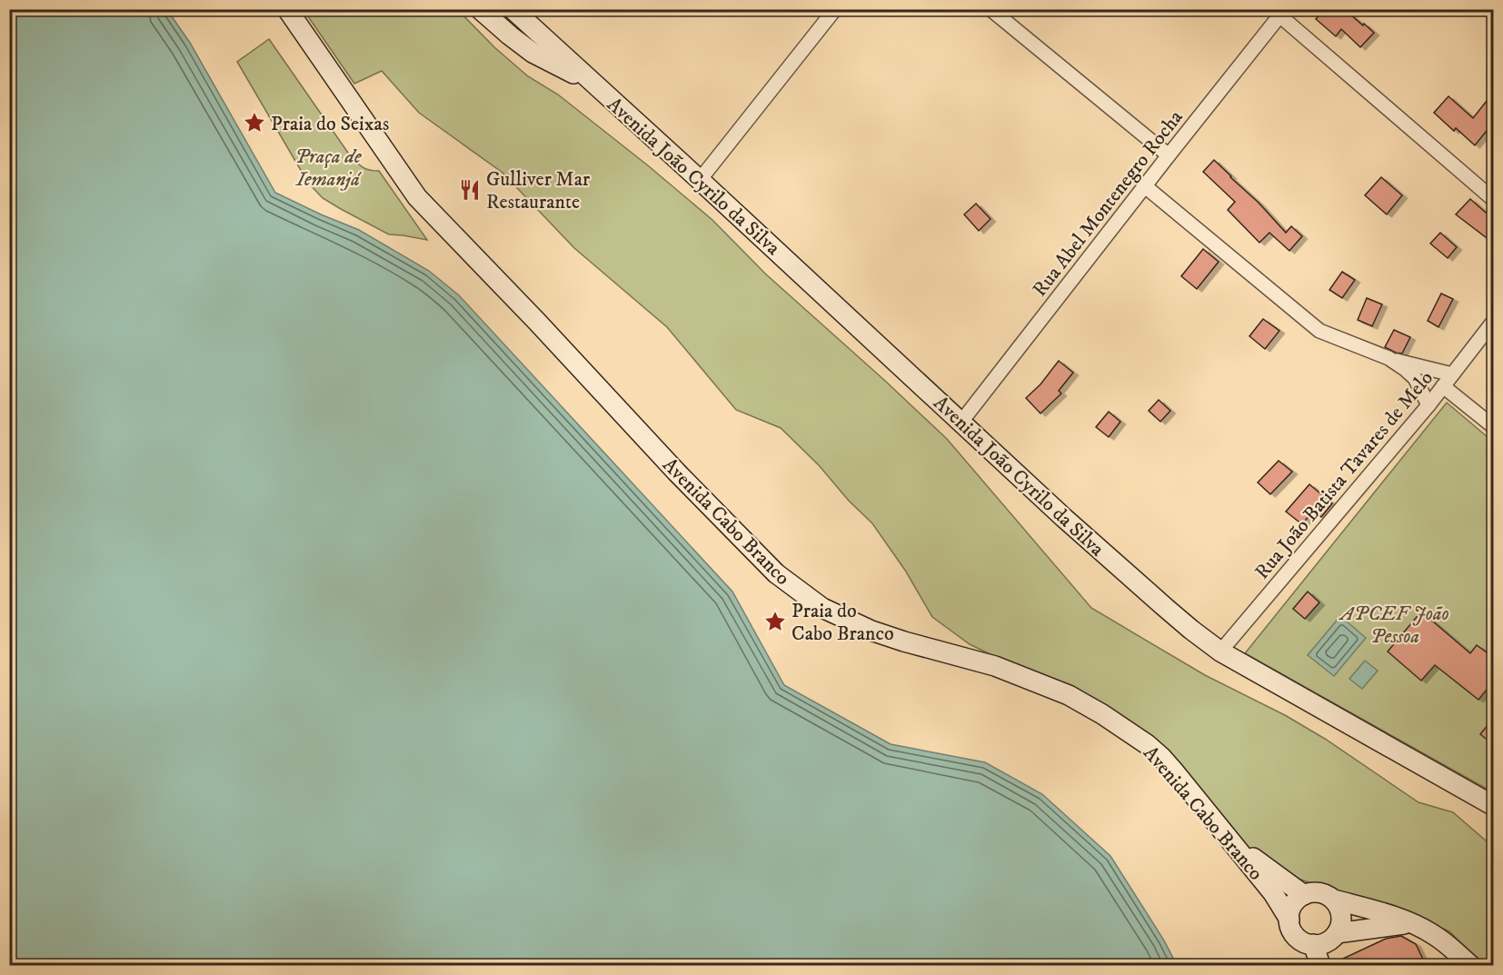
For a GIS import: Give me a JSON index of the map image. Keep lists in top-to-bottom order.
{
  "streets": {
    "street": [
      "Avenida João Cyrilo da Silva",
      "Rua Abel Montenegro Rocha",
      "Rua João Batista Tavares de Melo",
      "Avenida Cabo Branco"
    ]
  },
  "crossings": [
    ["Avenida João Cyrilo da Silva", "Rua Abel Montenegro Rocha"],
    ["Avenida João Cyrilo da Silva", "Rua João Batista Tavares de Melo"]
  ],
  "parks": ["Praça de Iemanjá", "APCEF João Pessoa"],
  "places": {
    "place": ["Praia do Seixas", "Praia do Cabo Branco"],
    "restaurant": ["Gulliver Mar Restaurante"]
  }
}
